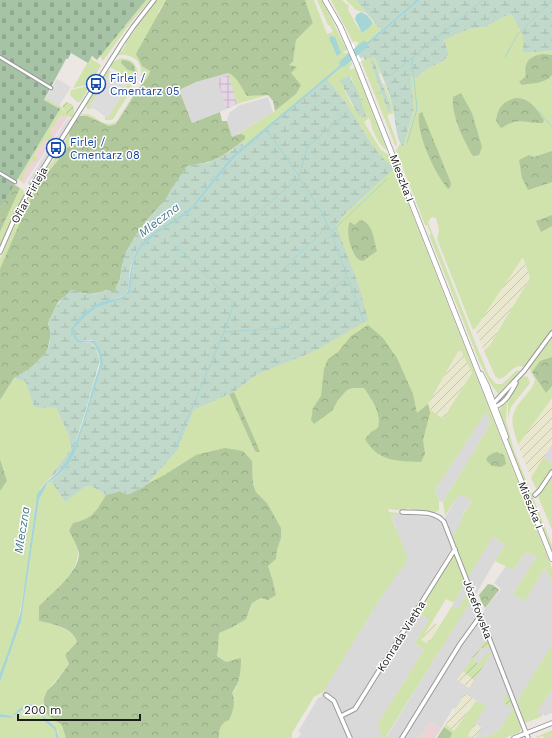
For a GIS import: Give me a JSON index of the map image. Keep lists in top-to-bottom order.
{
  "streets": {
    "street": [
      "Mieszka I",
      "Ofiar Firleja",
      "Józefowska",
      "Konrada Vietha"
    ]
  },
  "crossings": [
    ["Józefowska", "Konrada Vietha"]
  ],
  "water": ["Mleczna"],
  "places": {
    "bus stop": ["Firlej / Cmentarz 05", "Firlej / Cmentarz 08"]
  },
  "scale_bar": "200 m"
}
